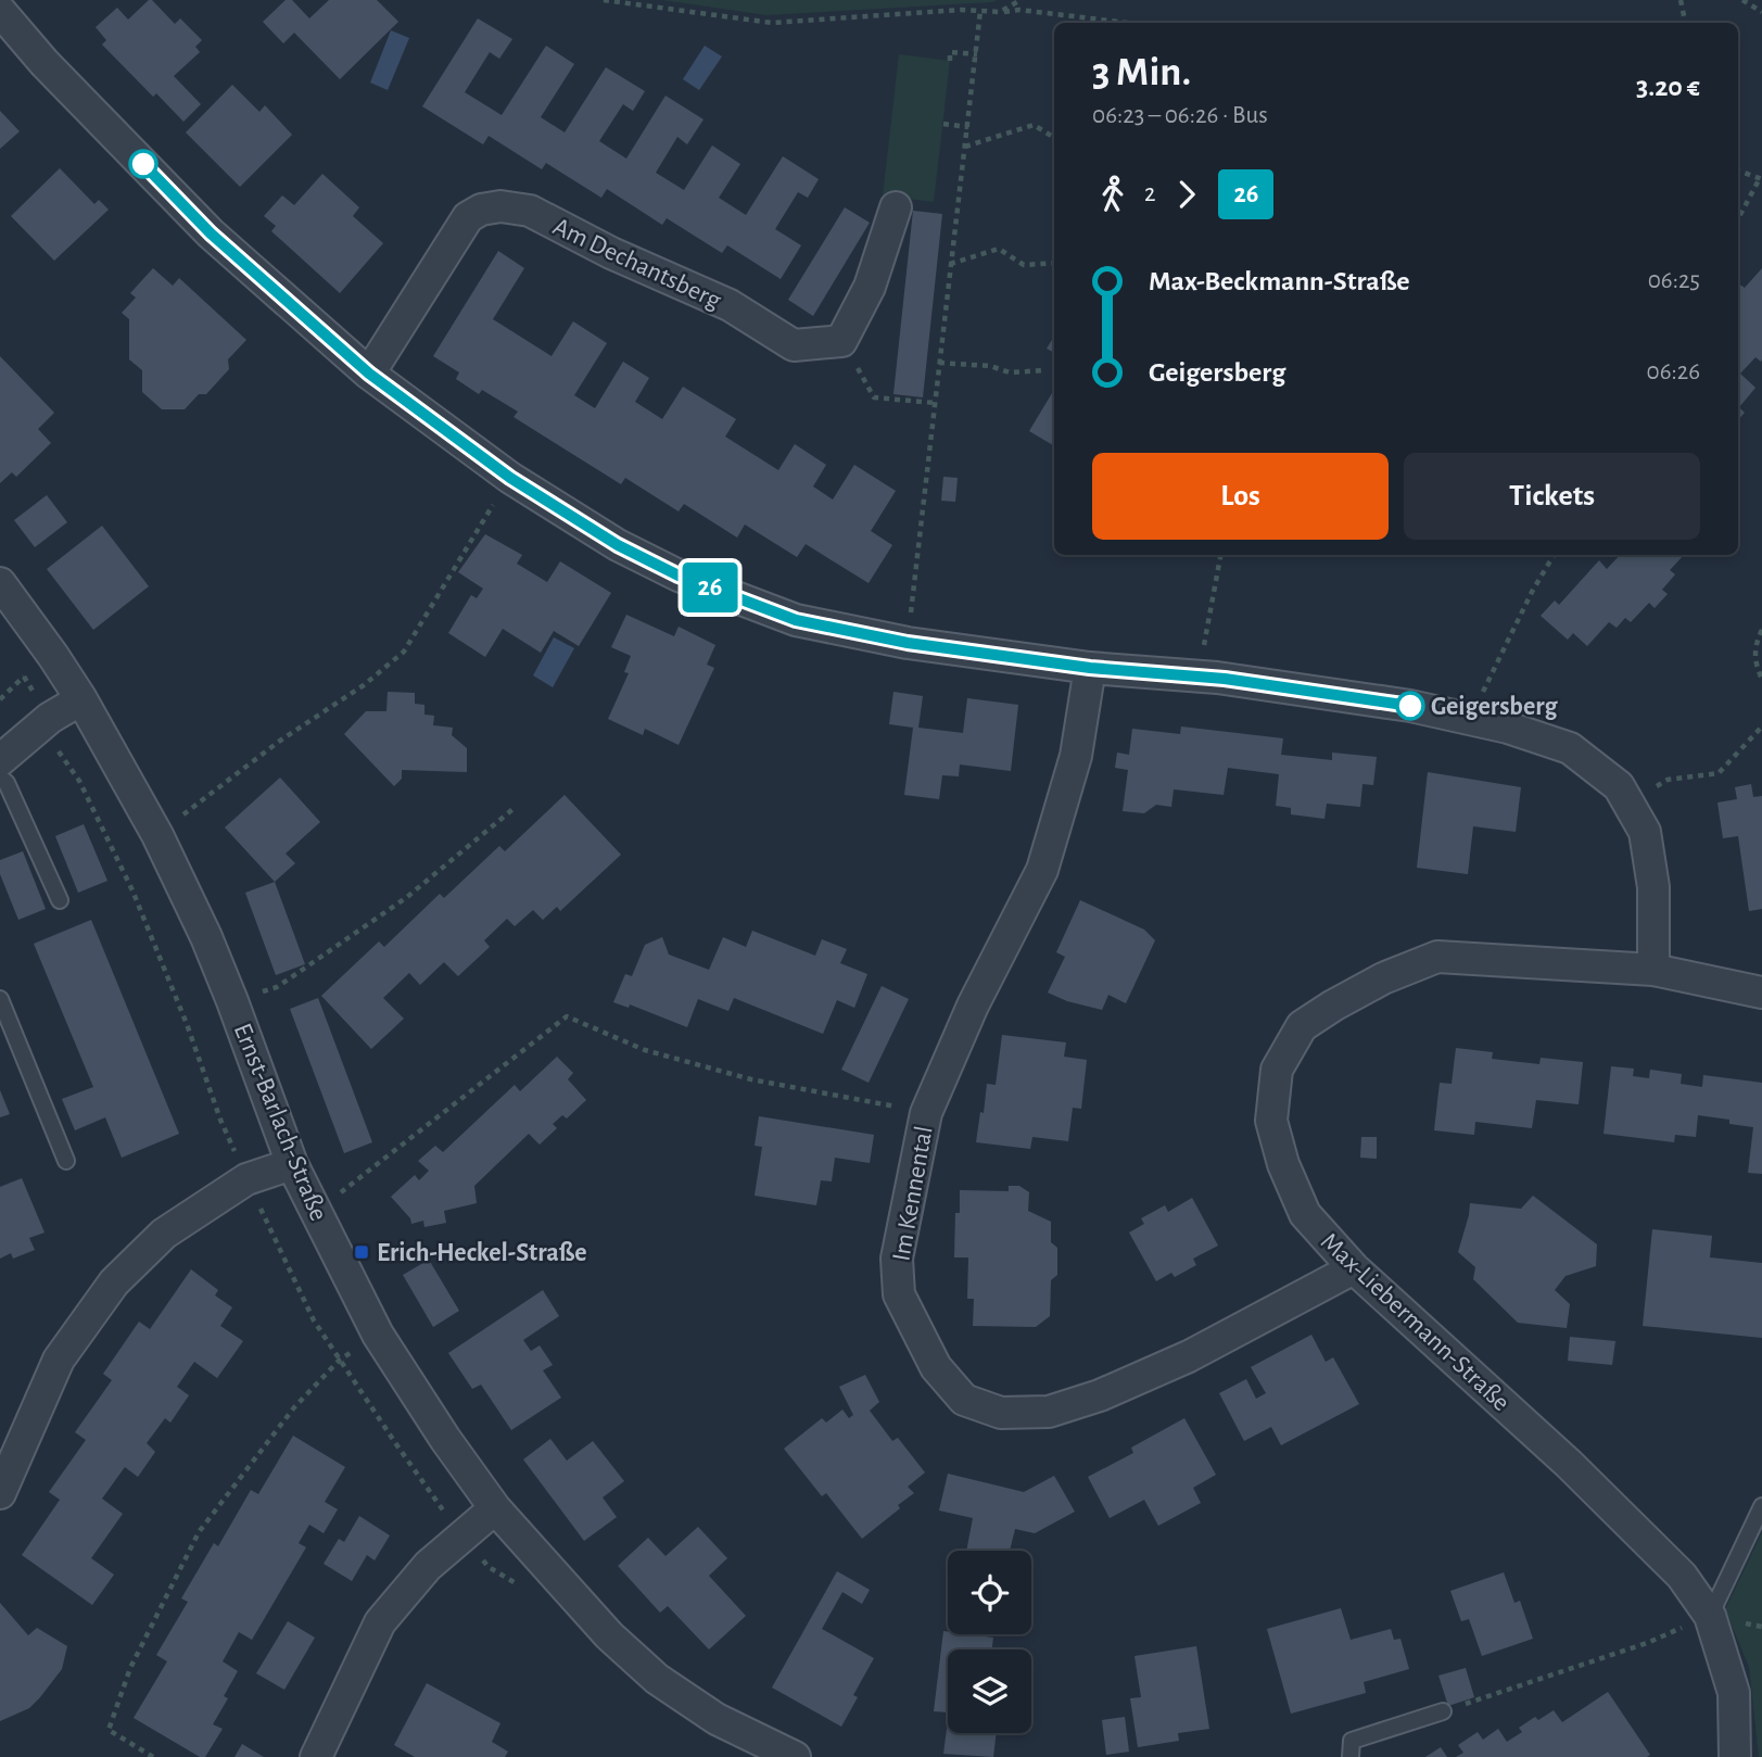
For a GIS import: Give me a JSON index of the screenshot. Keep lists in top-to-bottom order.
{
  "streets": {
    "street": [
      "Am Dechantsberg",
      "Ernst-Barlach-Straße",
      "Im Kennental",
      "Max-Liebermann-Straße"
    ]
  },
  "crossings": [
    ["Im Kennental", "Max-Liebermann-Straße"]
  ],
  "places": {
    "other": ["Geigersberg"],
    "transit": ["Erich-Heckel-Straße"]
  },
  "lines": ["bus line 26"],
  "page": {
    "on_map": "26",
    "heading": ["3 Min.", "06:23 – 06:26 · Bus", "3.20 €"],
    "legs": ["2", "26"],
    "list": [
      {
        "name": "Max-Beckmann-Straße",
        "value": "06:25"
      },
      {
        "name": "Geigersberg",
        "value": "06:26"
      }
    ],
    "buttons": ["Los", "Tickets"]
  }
}
